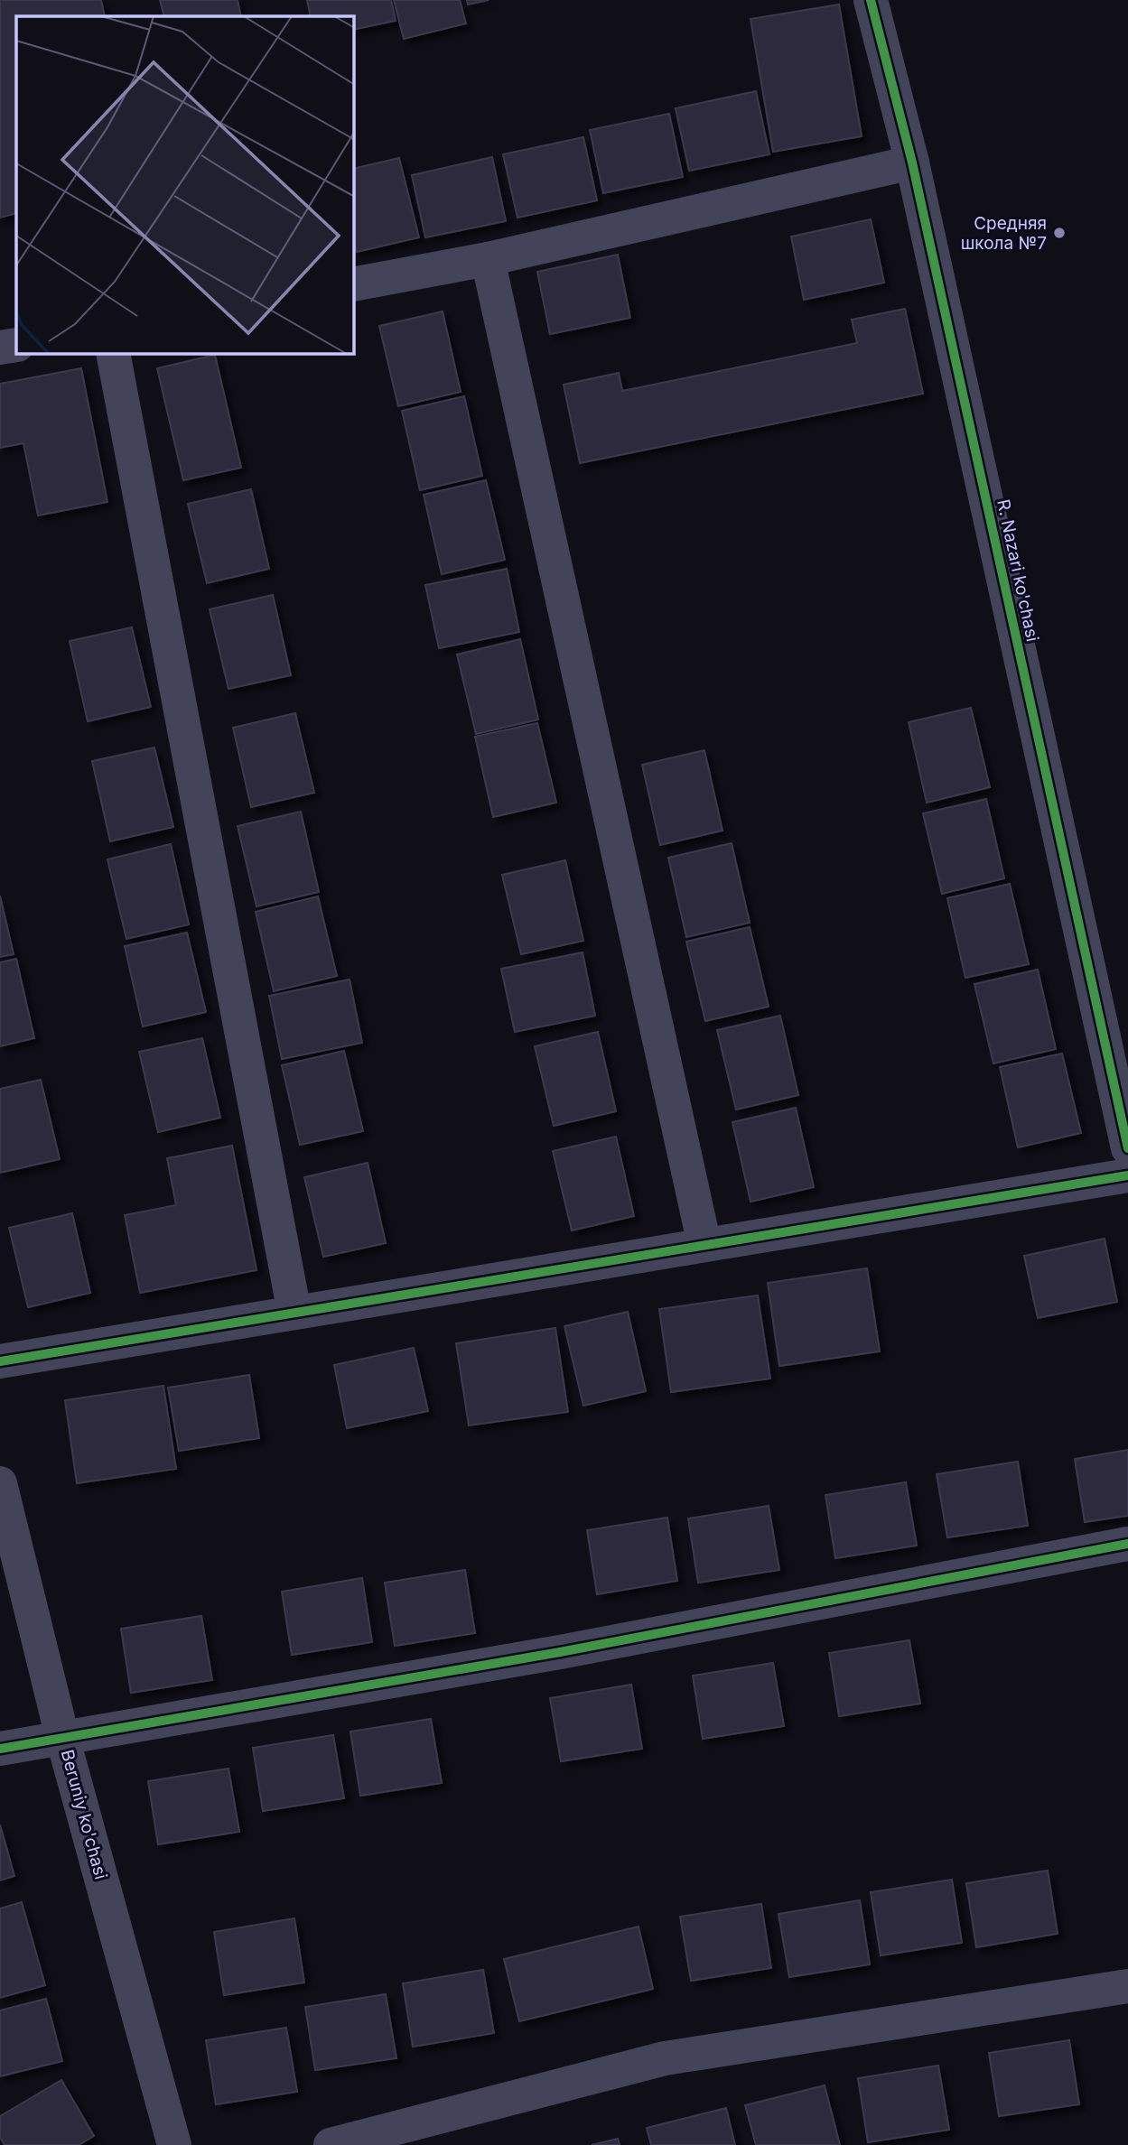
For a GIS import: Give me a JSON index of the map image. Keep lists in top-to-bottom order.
{
  "streets": {
    "street": ["R. Nazari ko'chasi", "Beruniy ko'chasi"]
  },
  "places": ["Средняя школа №7"]
}
